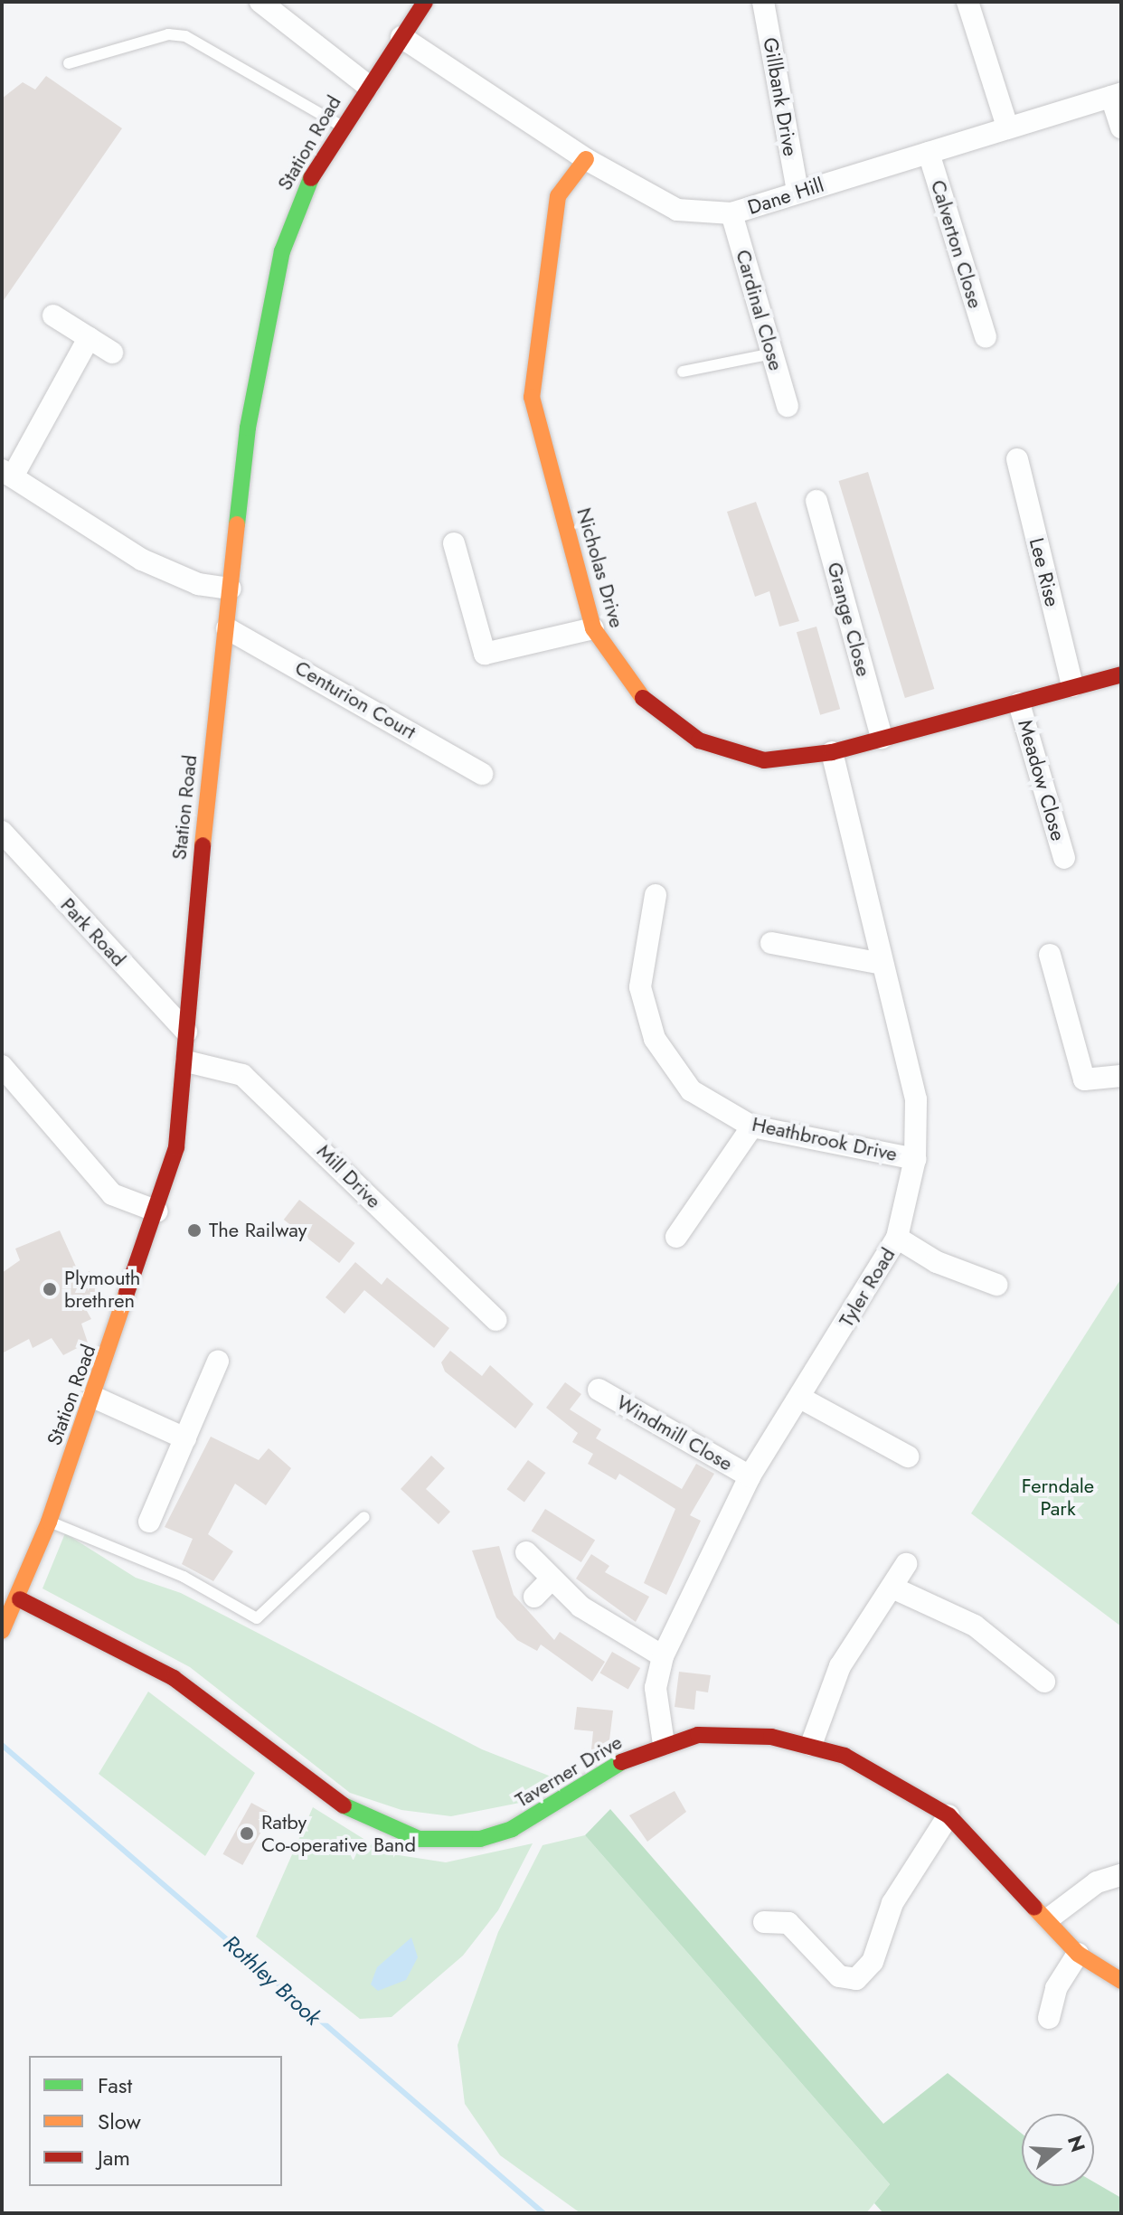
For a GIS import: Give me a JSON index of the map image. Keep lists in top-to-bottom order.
{
  "streets": {
    "street": [
      "Gillbank Drive",
      "Station Road",
      "Dane Hill",
      "Calverton Close",
      "Cardinal Close",
      "Nicholas Drive",
      "Lee Rise",
      "Grange Close",
      "Centurion Court",
      "Meadow Close",
      "Park Road",
      "Heathbrook Drive",
      "Mill Drive",
      "Tyler Road",
      "Windmill Close",
      "Taverner Drive"
    ]
  },
  "crossings": [
    ["Gillbank Drive", "Dane Hill"],
    ["Station Road", "Dane Hill"],
    ["Station Road", "Centurion Court"],
    ["Station Road", "Park Road"],
    ["Station Road", "Mill Drive"],
    ["Station Road", "Taverner Drive"],
    ["Dane Hill", "Calverton Close"],
    ["Dane Hill", "Cardinal Close"],
    ["Dane Hill", "Nicholas Drive"],
    ["Nicholas Drive", "Lee Rise"],
    ["Nicholas Drive", "Grange Close"],
    ["Nicholas Drive", "Meadow Close"],
    ["Nicholas Drive", "Tyler Road"],
    ["Heathbrook Drive", "Tyler Road"],
    ["Tyler Road", "Windmill Close"],
    ["Tyler Road", "Taverner Drive"]
  ],
  "water": ["Rothley Brook"],
  "parks": ["Ferndale Park"],
  "places": ["The Railway", "Plymouth brethren", "Ratby Co-operative Band"],
  "legend": ["Fast", "Slow", "Jam"],
  "north": "right"
}
